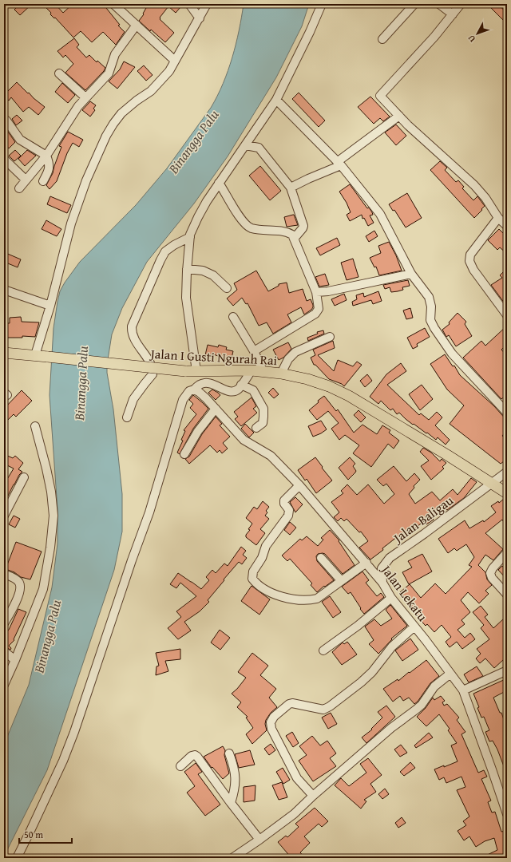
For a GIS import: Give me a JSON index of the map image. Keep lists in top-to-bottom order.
{
  "streets": {
    "main road": ["Jalan I Gusti Ngurah Rai"],
    "street": ["Jalan Baligau", "Jalan Lekatu"]
  },
  "crossings": [
    ["Jalan I Gusti Ngurah Rai", "Jalan Baligau"],
    ["Jalan Baligau", "Jalan Lekatu"]
  ],
  "water": ["Binangga Palu"],
  "scale_bar": "50 m",
  "north": "bottom left"
}
